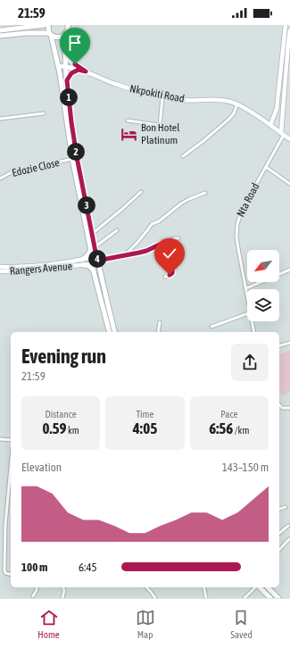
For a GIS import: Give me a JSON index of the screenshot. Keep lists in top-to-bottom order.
{
  "streets": {
    "main road": ["Nkpokiti Road", "Rangers Avenue"],
    "street": ["Edozie Close", "Nta Road"]
  },
  "crossings": [
    ["Nkpokiti Road", "Nta Road"]
  ],
  "places": {
    "hotel": ["Bon Hotel Platinum"]
  },
  "north": "bottom left",
  "page": {
    "status": "21:59",
    "pins": [
      "1",
      "2",
      "3",
      "4"
    ],
    "heading": ["Evening run", "21:59"],
    "stats": [
      ["Distance", "0.59 km"],
      ["Time", "4:05"],
      ["Pace", "6:56 /km"]
    ],
    "chart": ["Elevation", "143–150 m"],
    "list": [
      {
        "name": "100 m",
        "note": "6:45"
      }
    ],
    "tabs": ["Home", "Map", "Saved"]
  }
}
